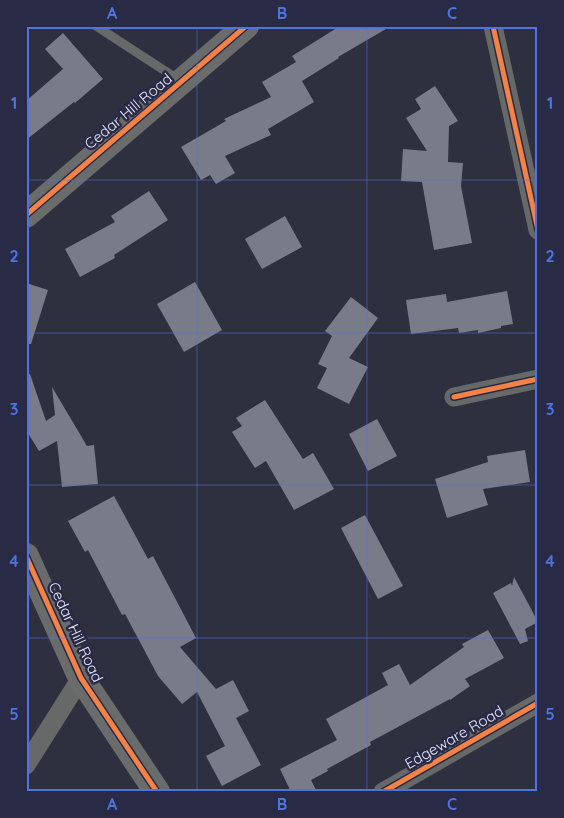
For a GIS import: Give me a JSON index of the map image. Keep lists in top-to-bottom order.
{
  "streets": {
    "street": ["Cedar Hill Road", "Edgeware Road"]
  },
  "grid": {
    "columns": ["A", "B", "C"],
    "rows": [
      "1",
      "2",
      "3",
      "4",
      "5"
    ]
  }
}
